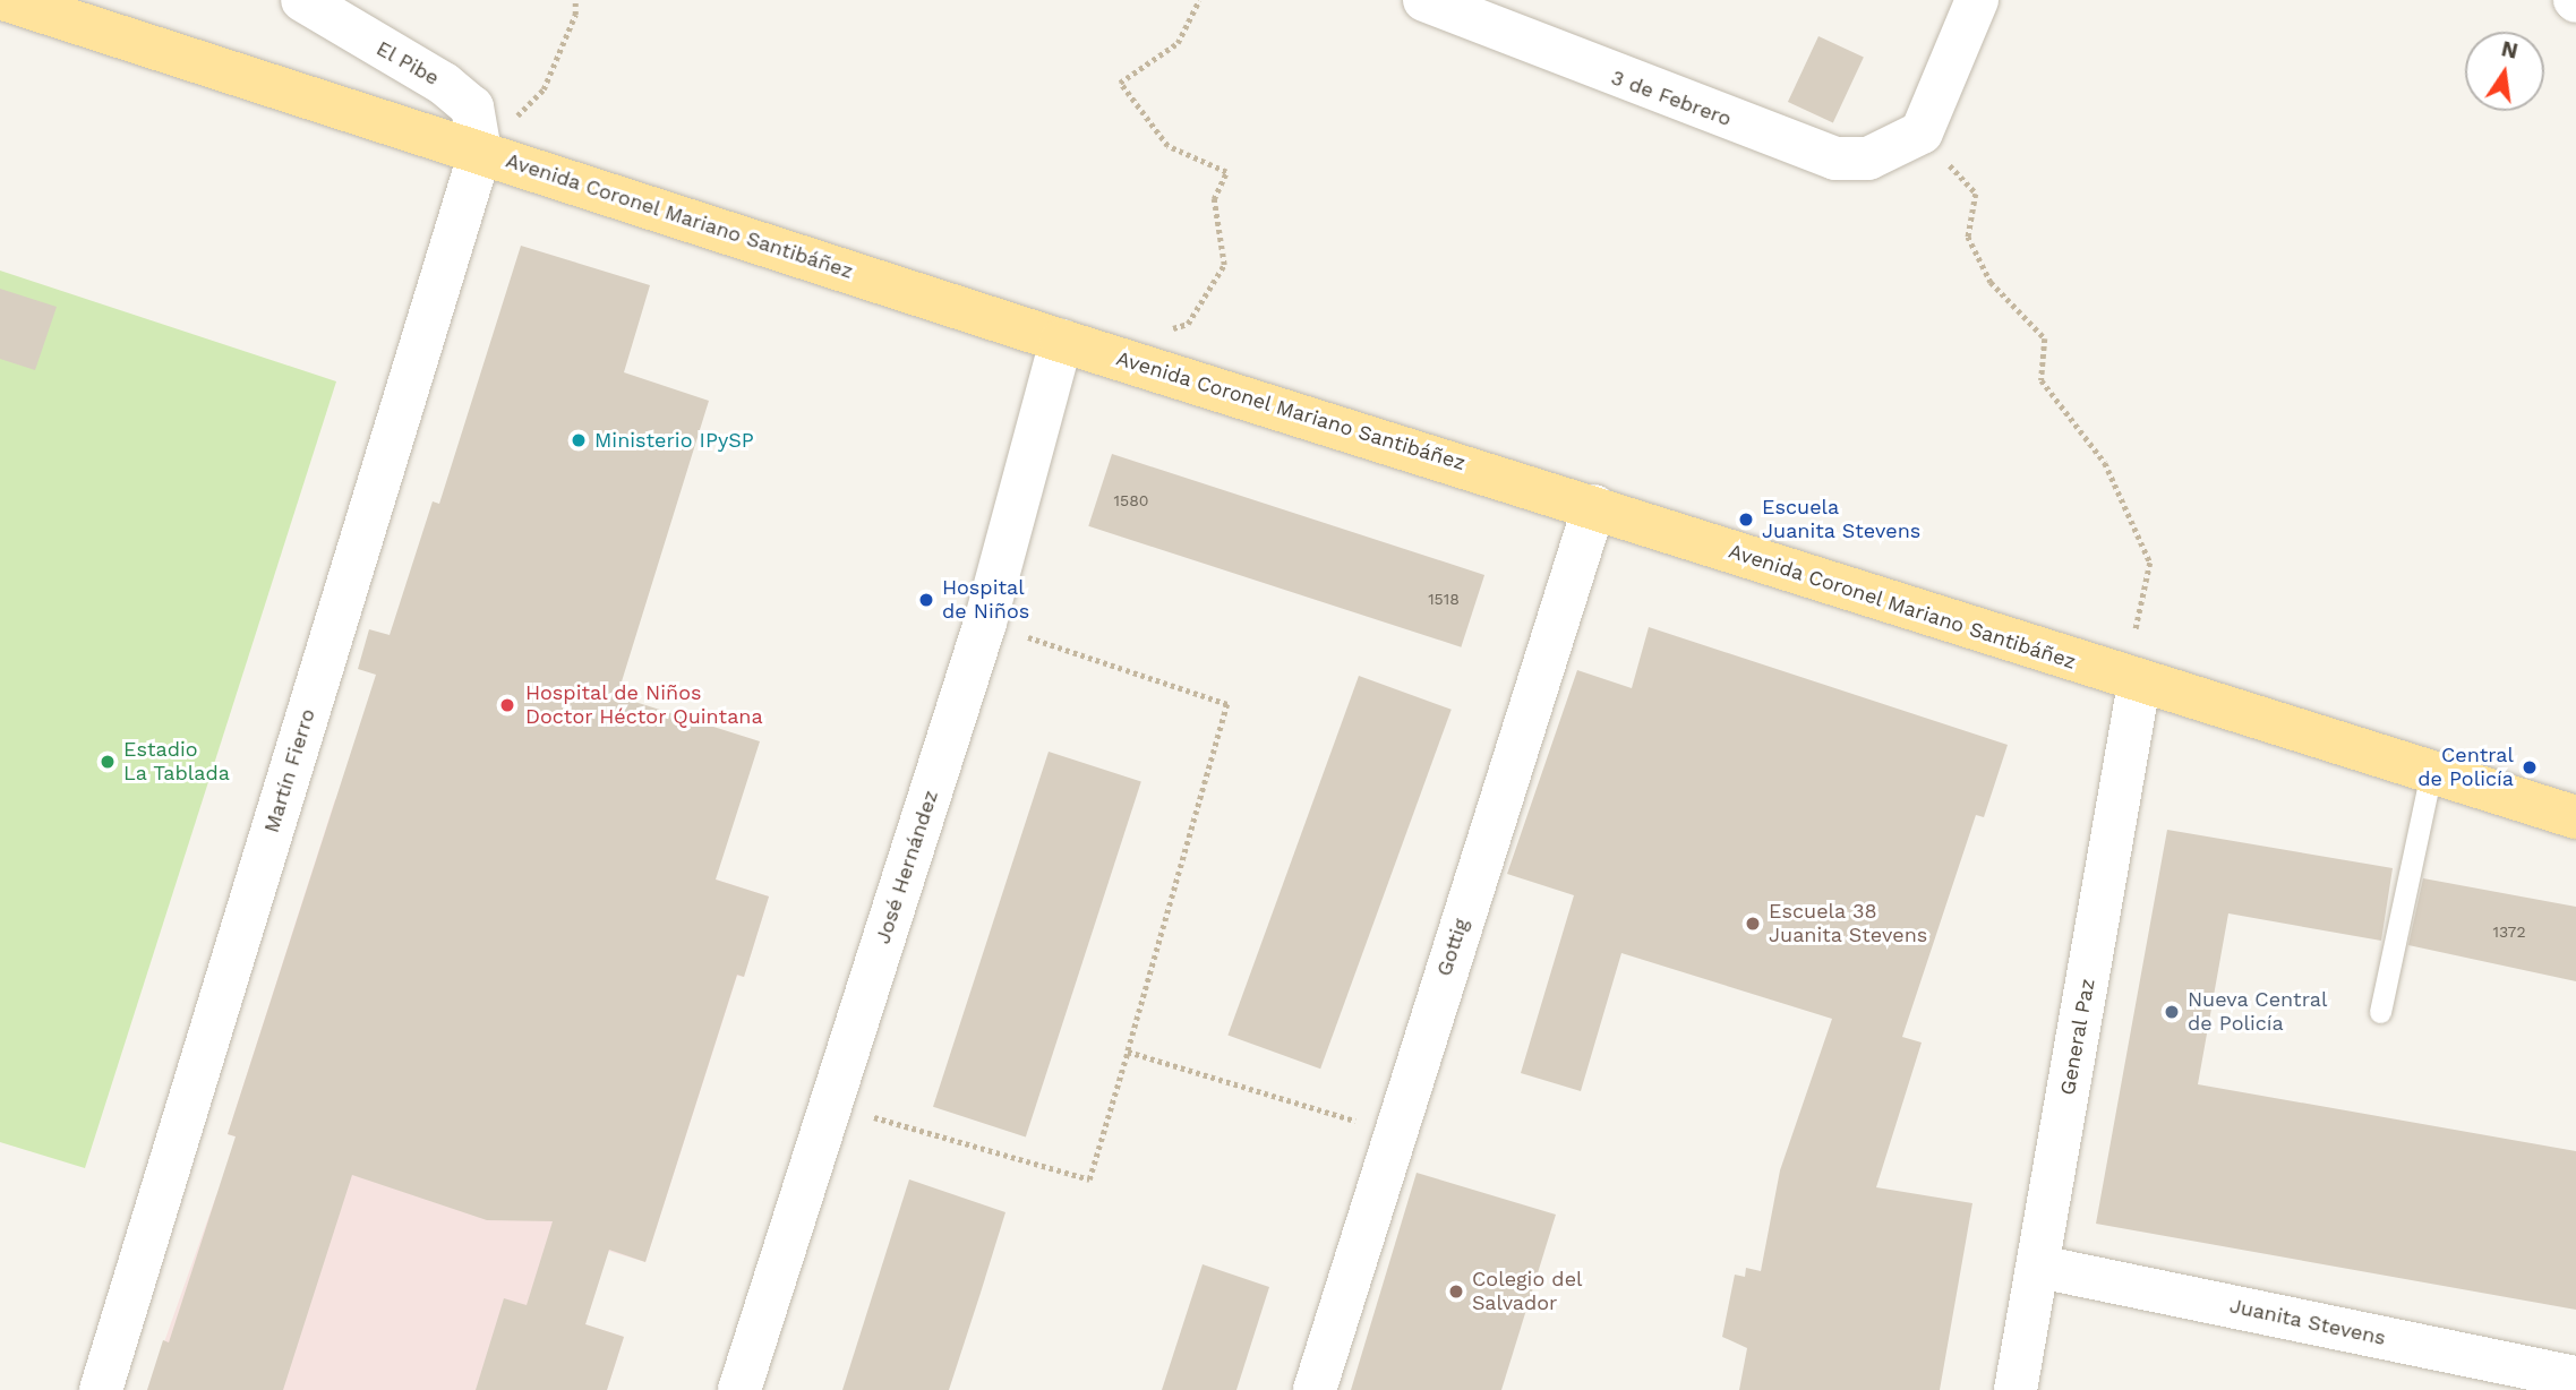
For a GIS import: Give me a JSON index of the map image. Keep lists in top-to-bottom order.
{
  "streets": {
    "main road": ["Avenida Coronel Mariano Santibáñez"],
    "street": [
      "El Pibe",
      "3 de Febrero",
      "Martín Fierro",
      "José Hernández",
      "Gottig",
      "General Paz",
      "Juanita Stevens"
    ]
  },
  "crossings": [
    ["El Pibe", "Avenida Coronel Mariano Santibáñez"],
    ["El Pibe", "Martín Fierro"],
    ["Avenida Coronel Mariano Santibáñez", "Martín Fierro"],
    ["Avenida Coronel Mariano Santibáñez", "José Hernández"],
    ["Avenida Coronel Mariano Santibáñez", "Gottig"],
    ["Avenida Coronel Mariano Santibáñez", "General Paz"],
    ["General Paz", "Juanita Stevens"]
  ],
  "places": [
    "Ministerio IPySP",
    "Escuela Juanita Stevens",
    "Hospital de Niños",
    "Hospital de Niños Doctor Héctor Quintana",
    "Estadio La Tablada",
    "Central de Policía",
    "Escuela 38 Juanita Stevens",
    "Nueva Central de Policía",
    "Colegio del Salvador"
  ],
  "house_numbers": ["1580", "1518", "1372"],
  "north": "top"
}
